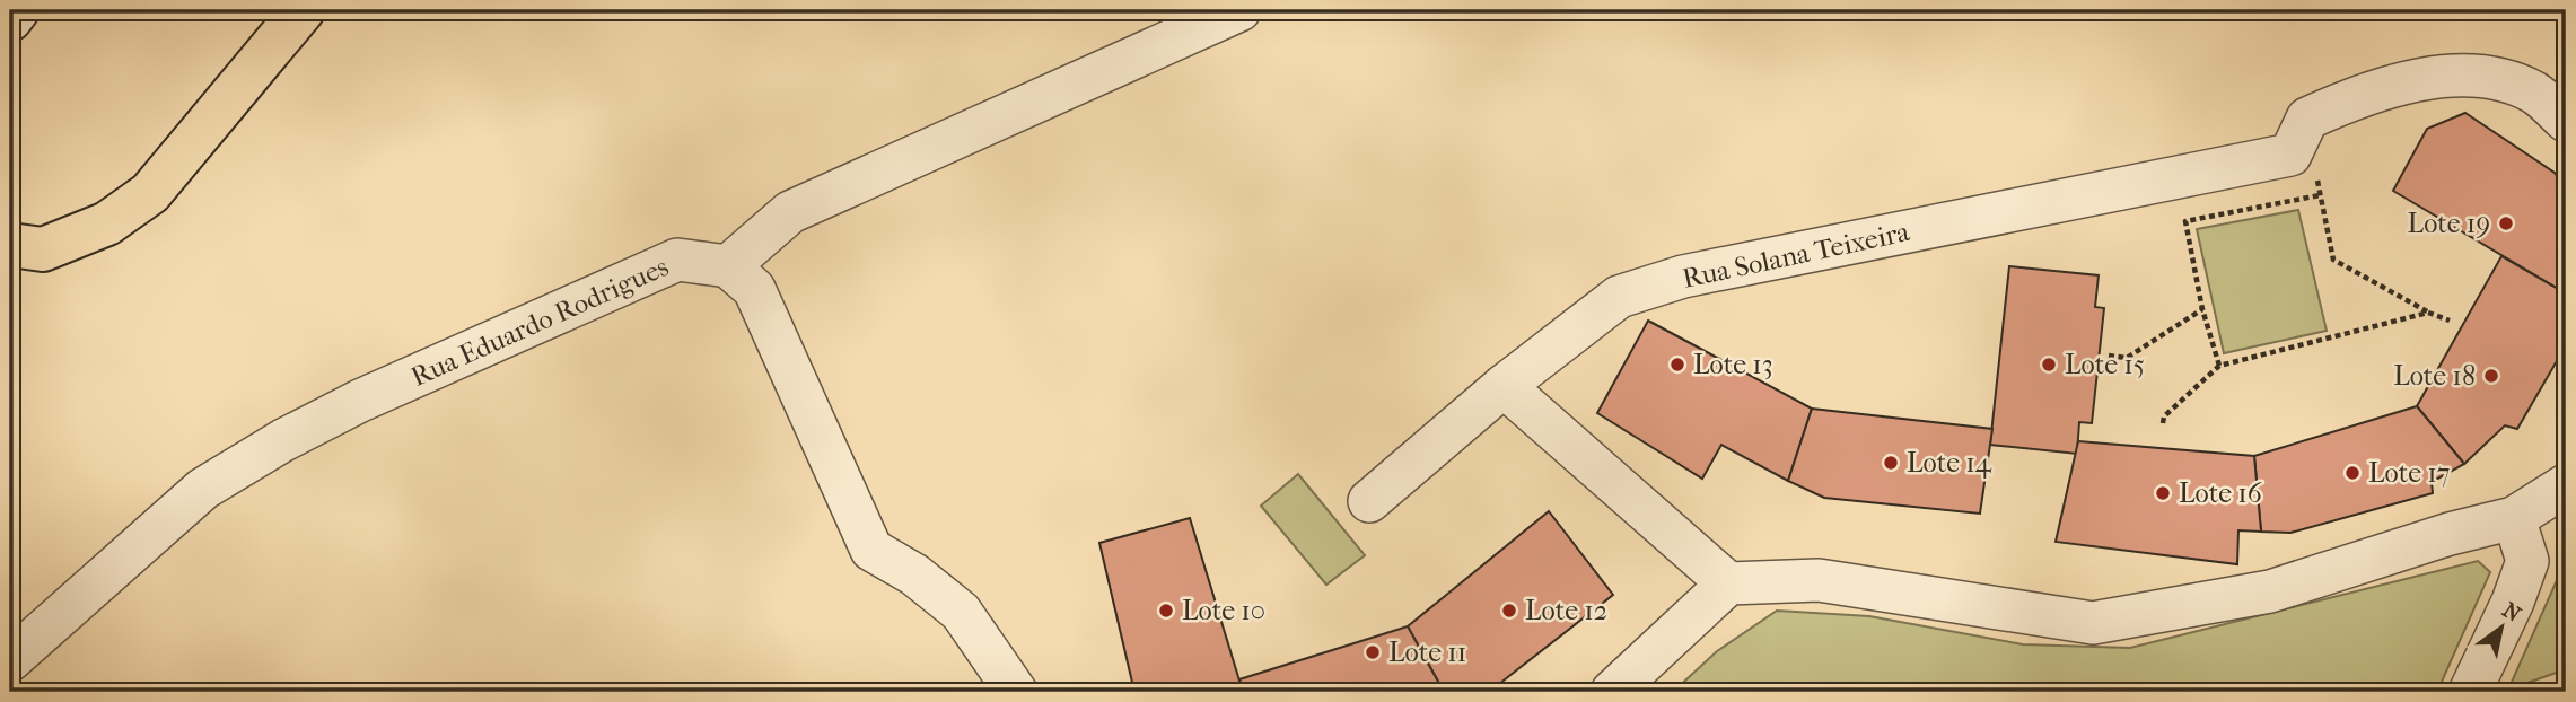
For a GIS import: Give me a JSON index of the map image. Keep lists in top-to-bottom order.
{
  "streets": {
    "street": ["Rua Solana Teixeira", "Rua Eduardo Rodrigues"]
  },
  "places": [
    "Lote 19",
    "Lote 13",
    "Lote 15",
    "Lote 18",
    "Lote 14",
    "Lote 17",
    "Lote 16",
    "Lote 10",
    "Lote 12",
    "Lote 11"
  ],
  "north": "top right"
}
